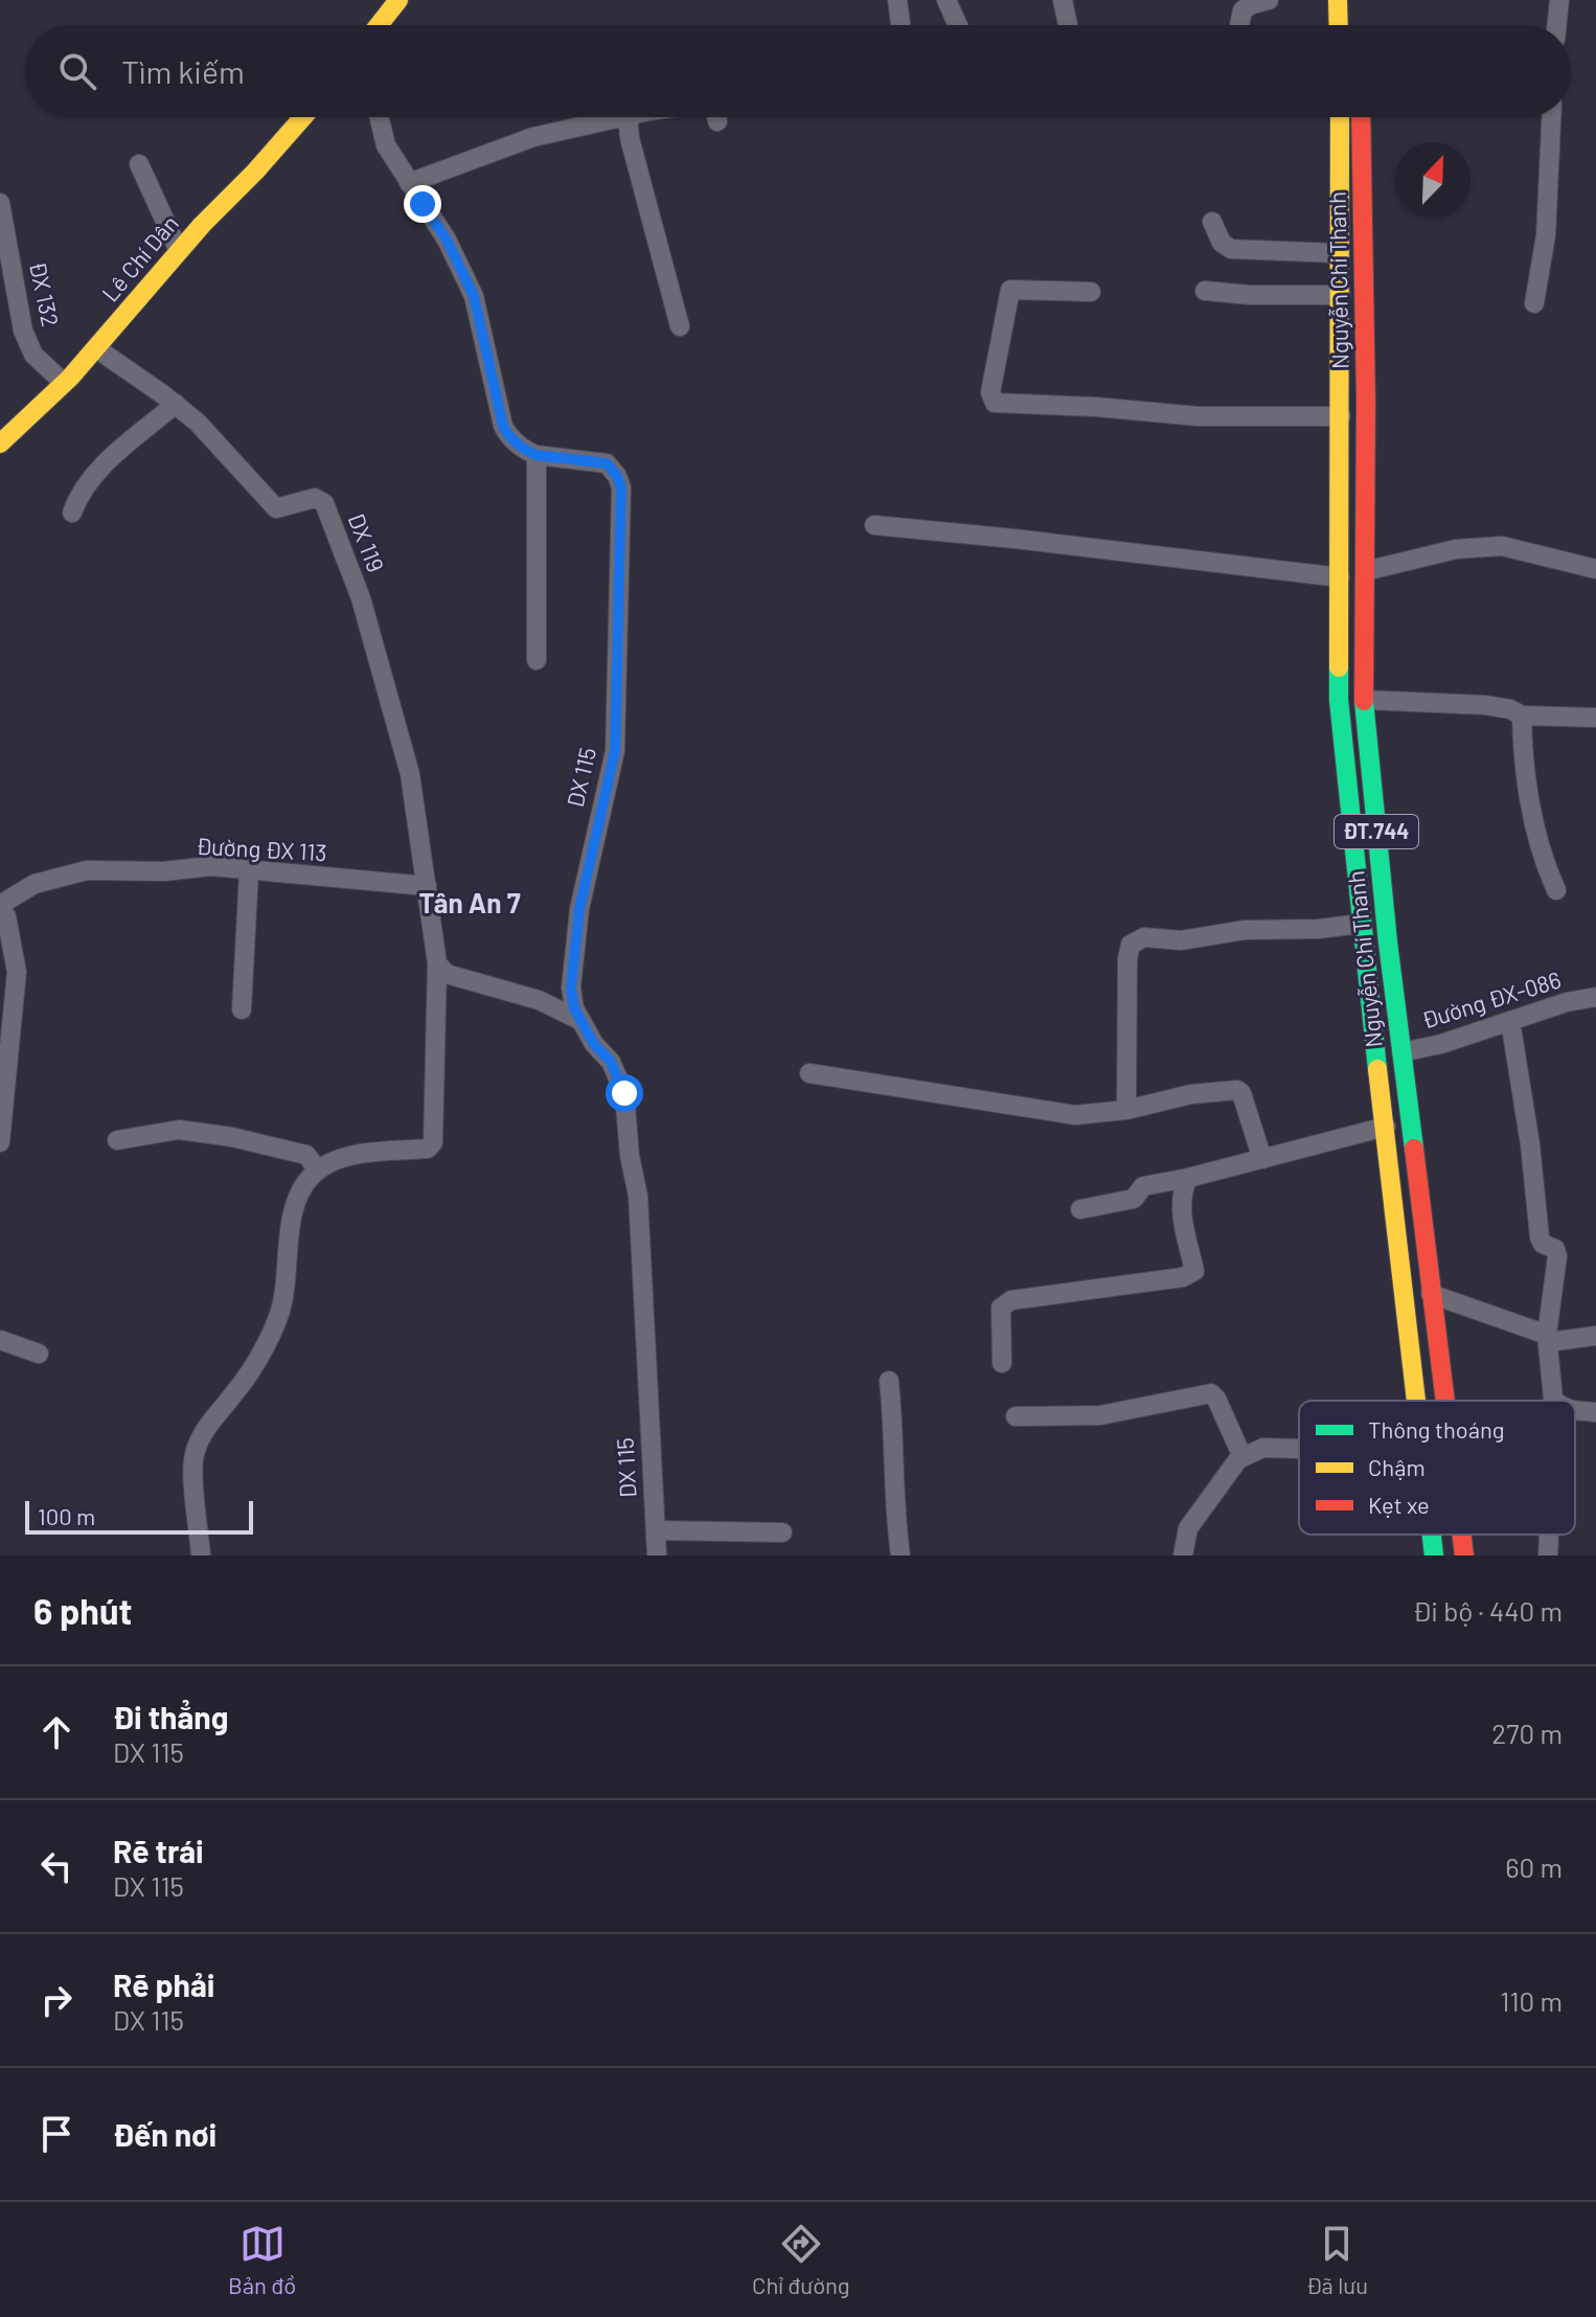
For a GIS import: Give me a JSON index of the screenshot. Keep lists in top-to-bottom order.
{
  "streets": {
    "main road": ["Lê Chí Dân", "Nguyễn Chí Thanh", "ĐT.744"],
    "street": [
      "ĐX 132",
      "DX 119",
      "DX 115",
      "Đường ĐX 113",
      "Đường ĐX-086"
    ]
  },
  "crossings": [
    ["Lê Chí Dân", "ĐX 132"],
    ["Lê Chí Dân", "DX 119"],
    ["Nguyễn Chí Thanh", "Đường ĐX-086"],
    ["DX 119", "Đường ĐX 113"]
  ],
  "districts": ["Tân An 7"],
  "legend": ["Thông thoáng", "Chậm", "Kẹt xe"],
  "scale_bar": "100 m",
  "north": "top right",
  "page": {
    "search": "Tìm kiếm",
    "scale": "100 m",
    "heading": ["6 phút", "Đi bộ · 440 m"],
    "list": [
      ["Đi thẳng", "DX 115", "270 m"],
      ["Rẽ trái", "DX 115", "60 m"],
      ["Rẽ phải", "DX 115", "110 m"],
      "Đến nơi"
    ],
    "nav": ["Bản đồ", "Chỉ đường", "Đã lưu"]
  }
}
